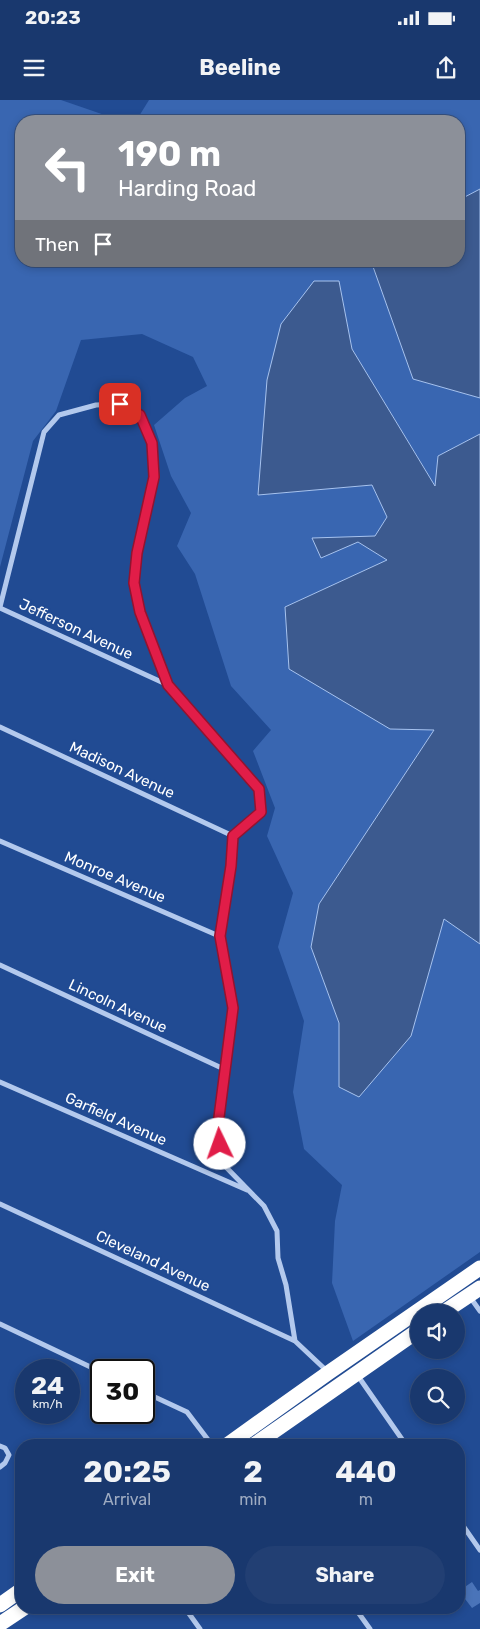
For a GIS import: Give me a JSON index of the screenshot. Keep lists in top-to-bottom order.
{
  "streets": {
    "street": [
      "Jefferson Avenue",
      "Madison Avenue",
      "Monroe Avenue",
      "Lincoln Avenue",
      "Garfield Avenue",
      "Cleveland Avenue"
    ]
  },
  "page": {
    "status": "20:23",
    "header": "Beeline",
    "turn": ["190 m", "Harding Road"],
    "then": "Then",
    "speed": "24 km/h",
    "limit": "30",
    "eta": [
      "20:25",
      "Arrival",
      "2",
      "min",
      "440",
      "m"
    ],
    "buttons": ["Exit", "Share"]
  }
}
